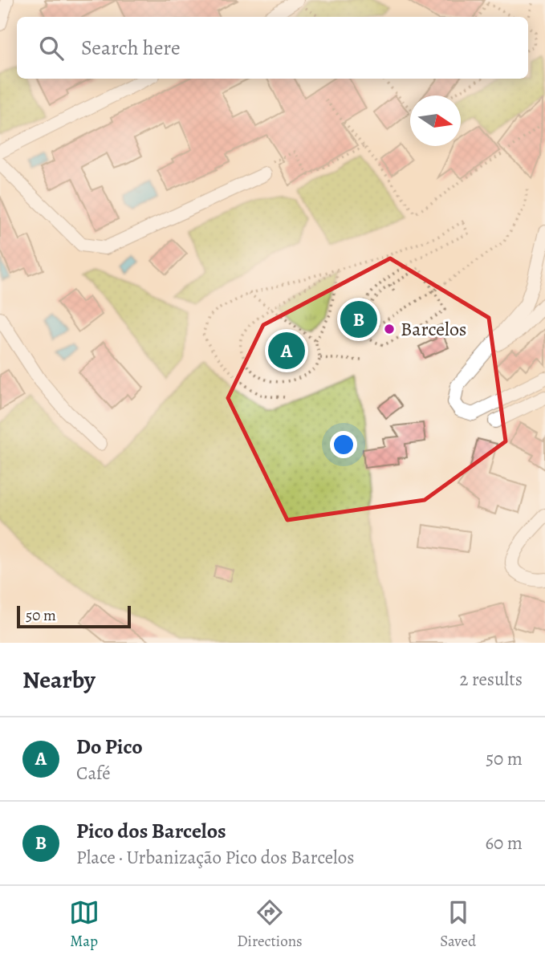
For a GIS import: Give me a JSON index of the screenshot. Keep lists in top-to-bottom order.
{
  "places": ["Barcelos"],
  "scale_bar": "50 m",
  "north": "right",
  "page": {
    "search": "Search here",
    "pins": ["B", "A"],
    "scale": "50 m",
    "heading": ["Nearby", "2 results"],
    "list": [
      {
        "mark": "A",
        "name": "Do Pico",
        "note": "Café",
        "value": "50 m"
      },
      {
        "mark": "B",
        "name": "Pico dos Barcelos",
        "note": "Place · Urbanização Pico dos Barcelos",
        "value": "60 m"
      }
    ],
    "nav": ["Map", "Directions", "Saved"]
  }
}
